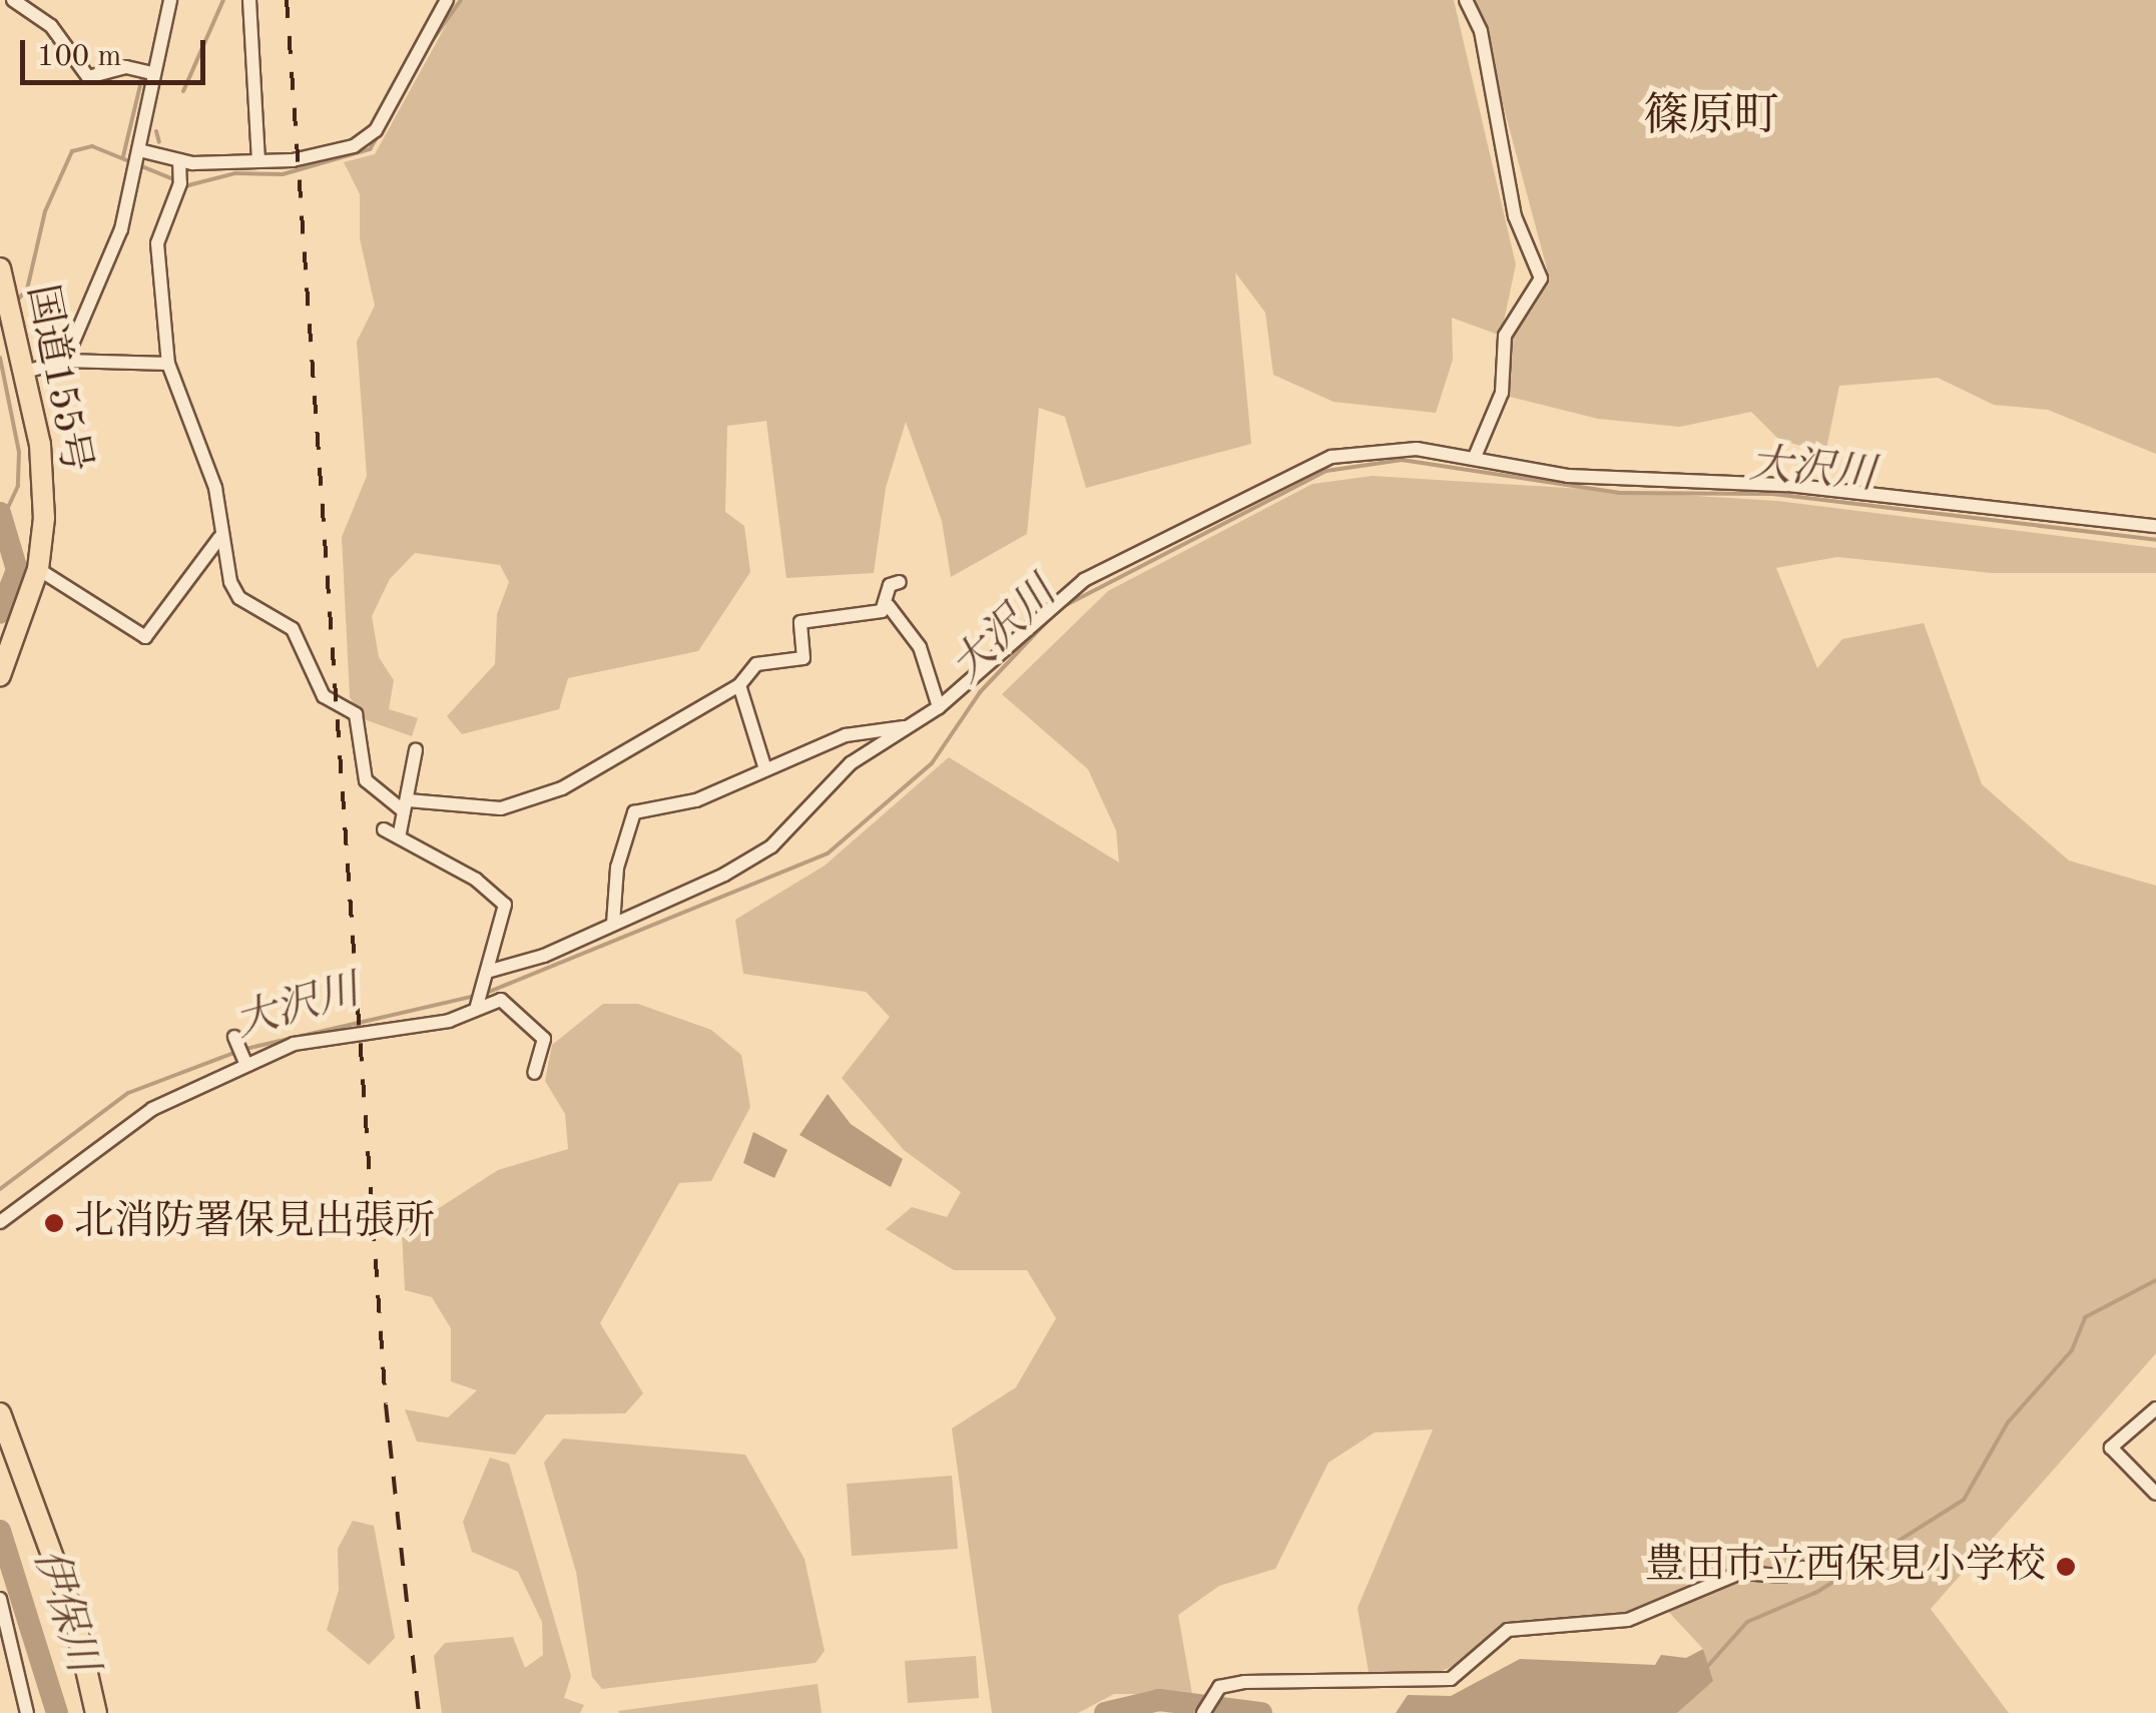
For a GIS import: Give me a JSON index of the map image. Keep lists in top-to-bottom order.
{
  "streets": {
    "highway": ["国道155号"]
  },
  "districts": ["篠原町"],
  "water": ["大沢川", "伊保川"],
  "places": ["北消防署保見出張所", "豊田市立西保見小学校"],
  "scale_bar": "100 m"
}
